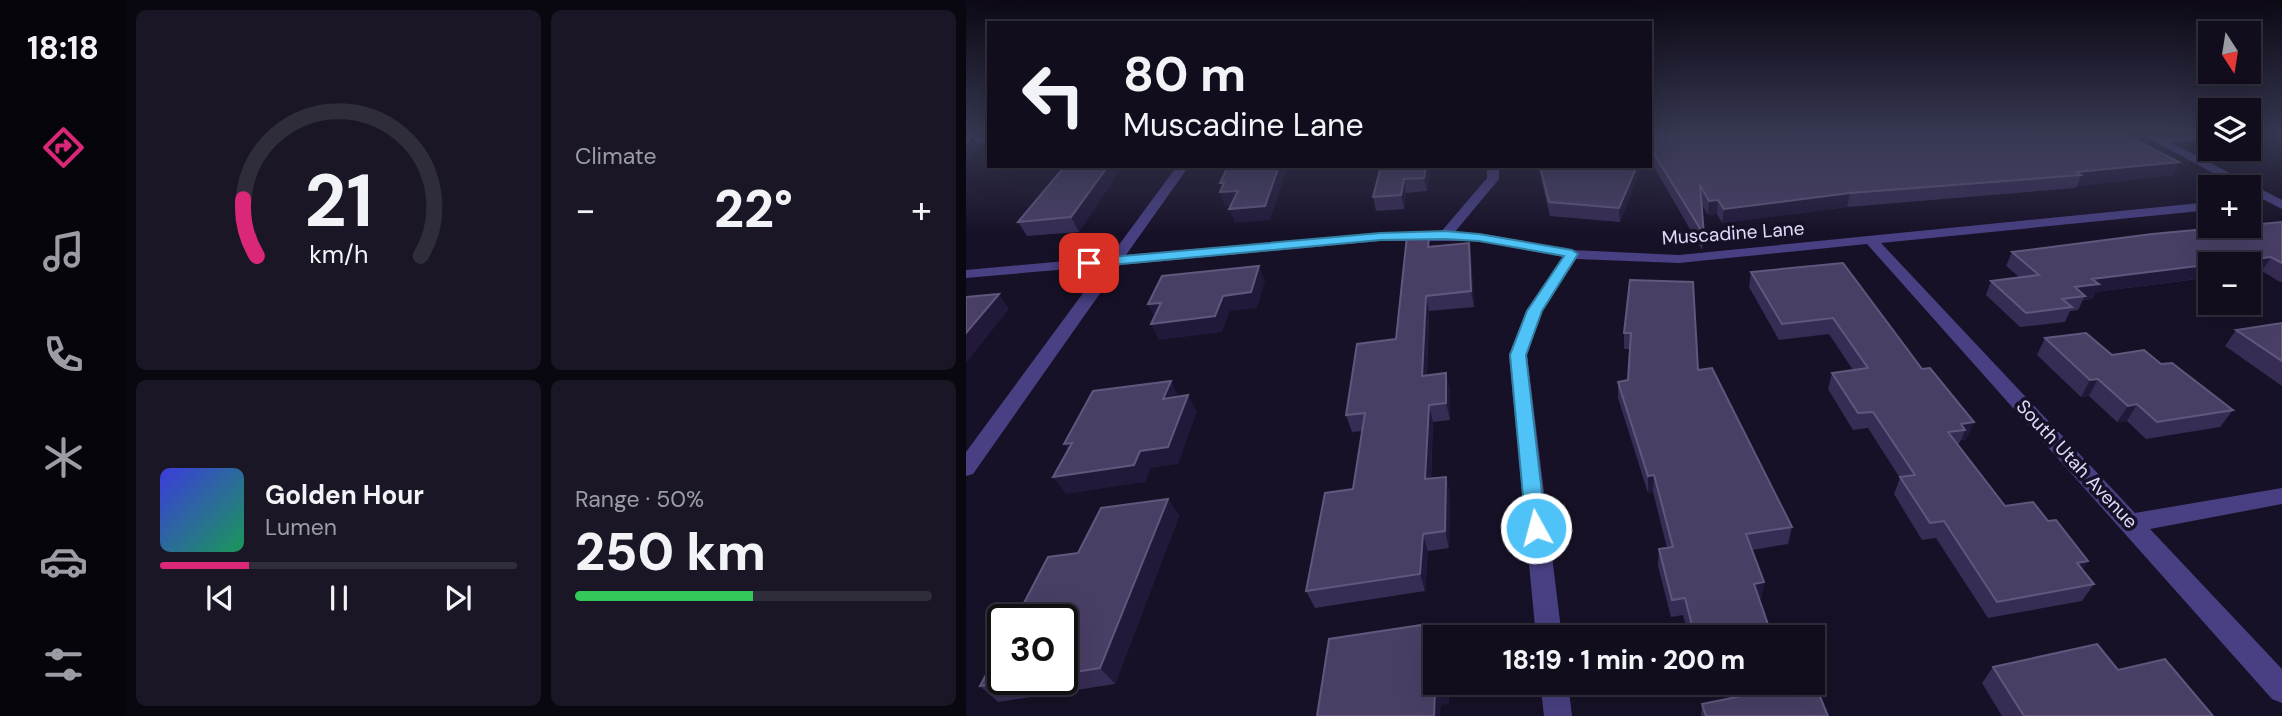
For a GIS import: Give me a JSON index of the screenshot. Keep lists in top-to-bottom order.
{
  "streets": {
    "street": ["Muscadine Lane", "South Utah Avenue"]
  },
  "crossings": [
    ["Muscadine Lane", "South Utah Avenue"]
  ],
  "north": "bottom",
  "page": {
    "tabs": "18:18",
    "tile": [
      "Climate",
      ["Range · 50%", "250 km"]
    ],
    "map_buttons": ["+", "−"],
    "turn": ["80 m", "Muscadine Lane"],
    "heat": ["−", "22°", "+"],
    "song": ["Golden Hour", "Lumen"],
    "limit": "30",
    "trip": "18:19 · 1 min · 200 m",
    "gauge": ["21", "km/h"]
  }
}
